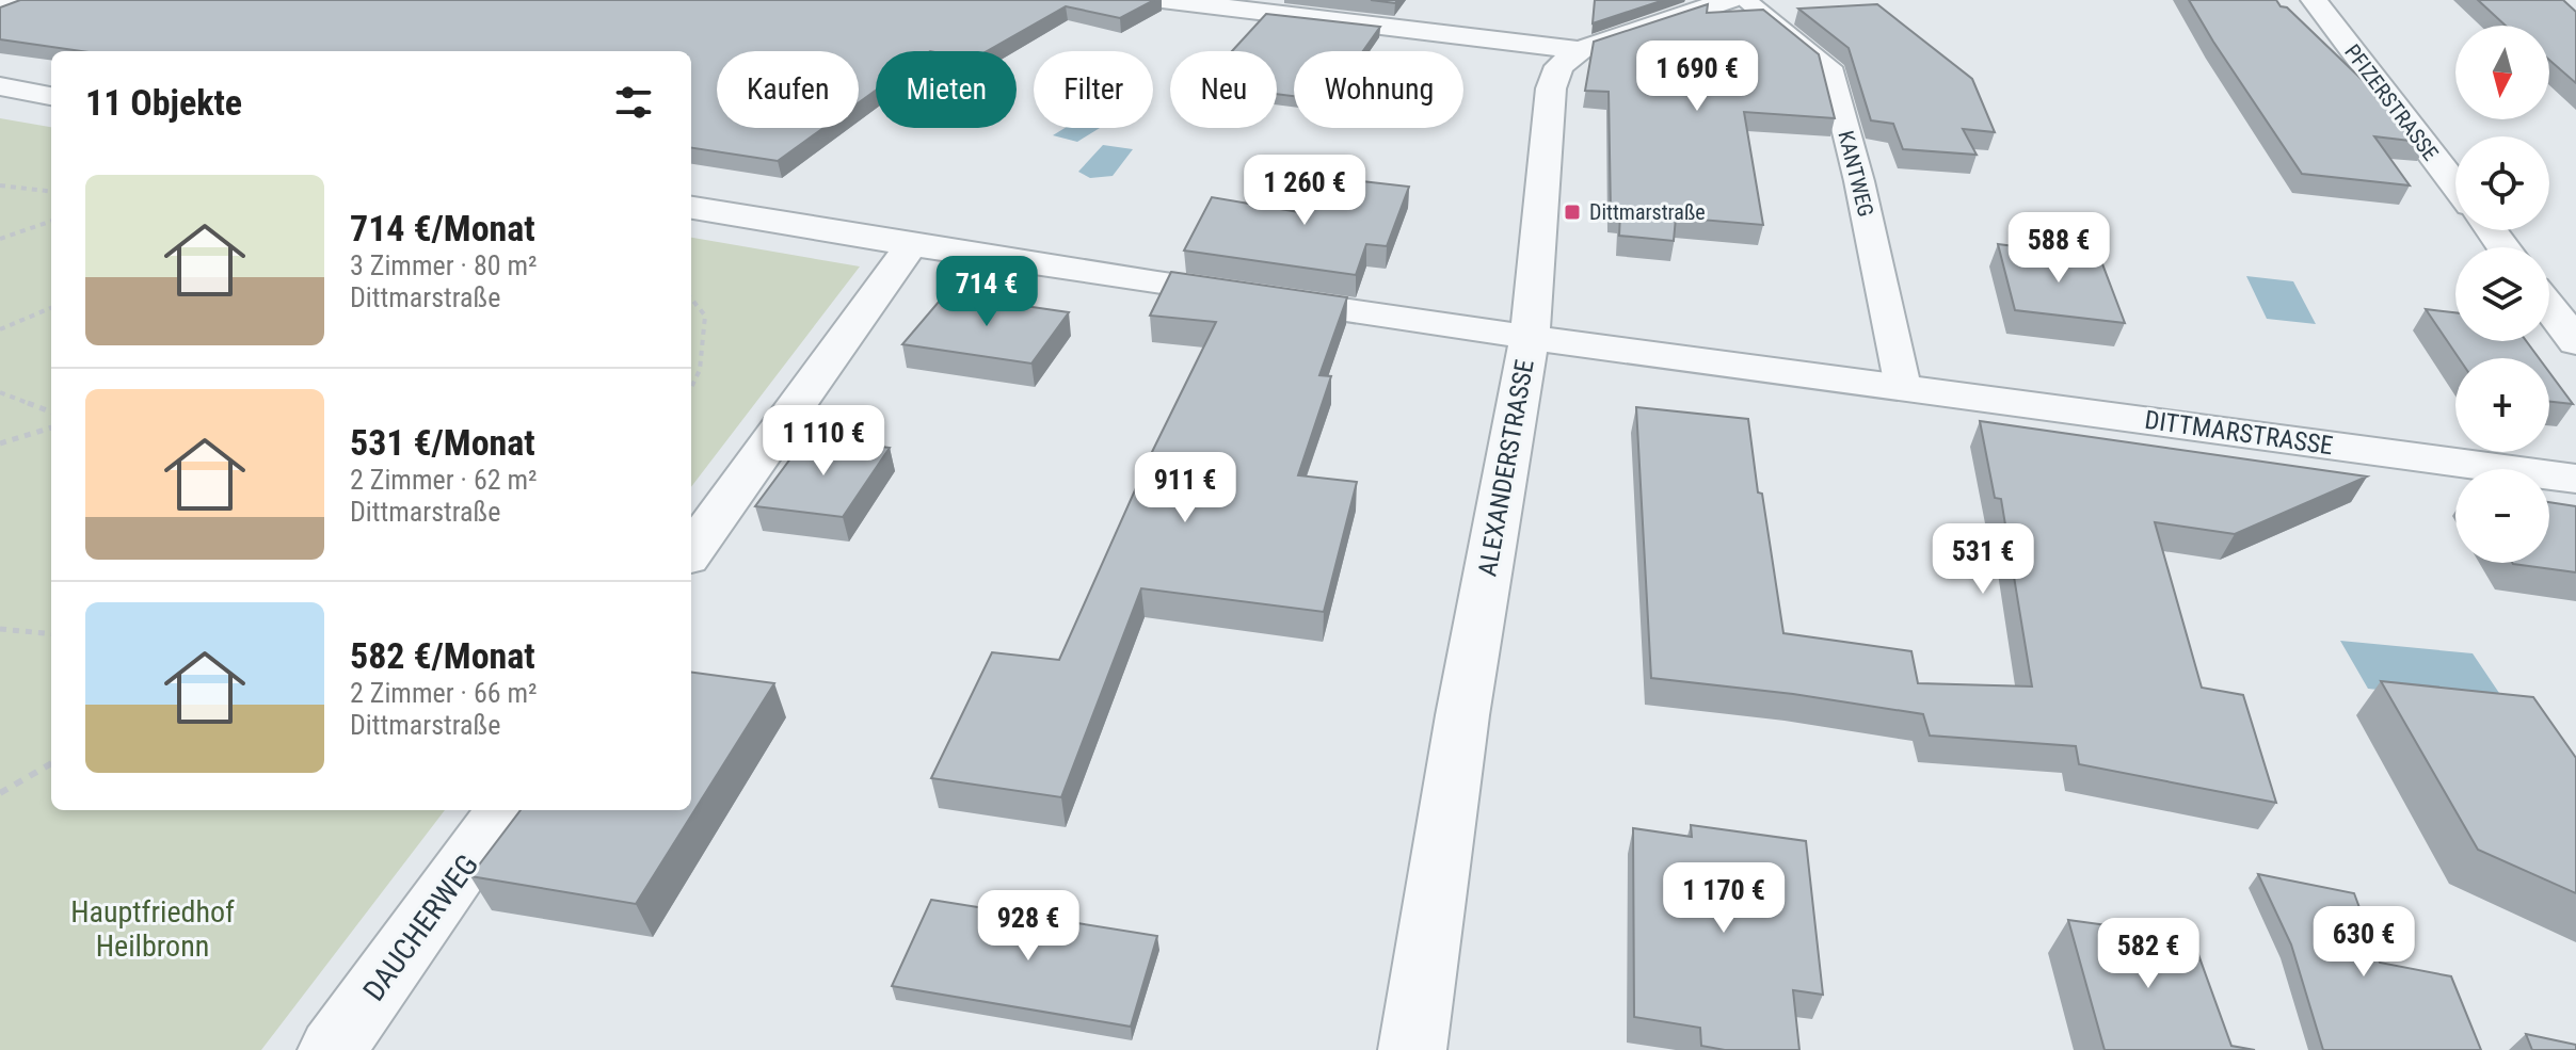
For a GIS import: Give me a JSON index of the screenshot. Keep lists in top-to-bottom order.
{
  "streets": {
    "street": [
      "PFIZERSTRASSE",
      "DITTMARSTRASSE",
      "ALEXANDERSTRASSE",
      "DAUCHERWEG"
    ],
    "lane": ["KANTWEG"]
  },
  "crossings": [
    ["KANTWEG", "DITTMARSTRASSE"],
    ["DITTMARSTRASSE", "ALEXANDERSTRASSE"]
  ],
  "parks": ["Hauptfriedhof Heilbronn"],
  "places": {
    "transit": ["Dittmarstraße"]
  },
  "north": "bottom",
  "page": {
    "map_buttons": ["+", "−"],
    "price": [
      "1 690 €",
      "1 260 €",
      "588 €",
      "714 €",
      "1 110 €",
      "911 €",
      "531 €",
      "1 170 €",
      "928 €",
      "630 €",
      "582 €"
    ],
    "chip": [
      "Kaufen",
      "Mieten",
      "Filter",
      "Neu",
      "Wohnung"
    ],
    "heading": "11 Objekte",
    "list": [
      {
        "name": "714 €/Monat",
        "note": "3 Zimmer · 80 m² · Dittmarstraße"
      },
      {
        "name": "531 €/Monat",
        "note": "2 Zimmer · 62 m² · Dittmarstraße"
      },
      {
        "name": "582 €/Monat",
        "note": "2 Zimmer · 66 m² · Dittmarstraße"
      }
    ]
  }
}
